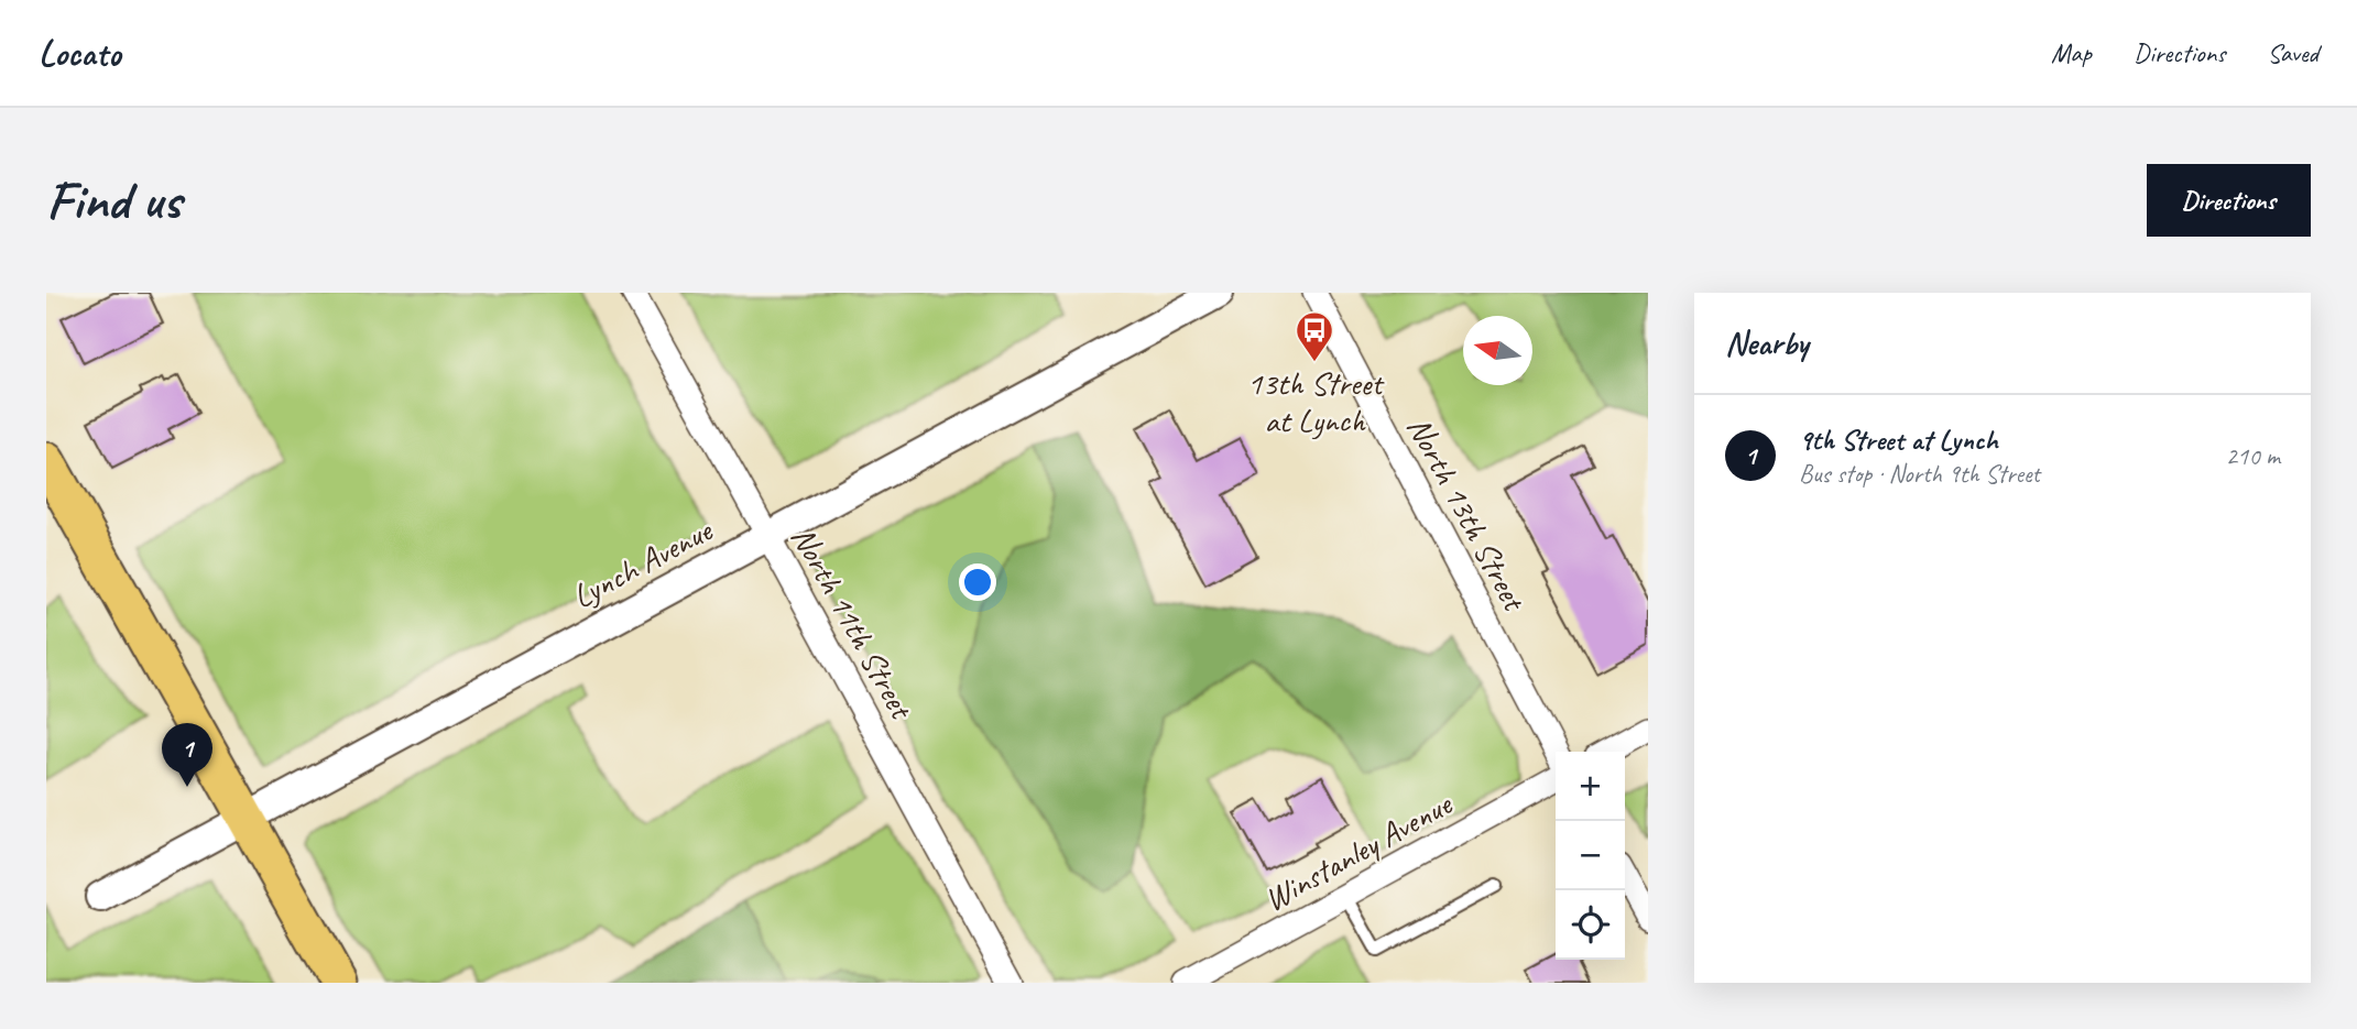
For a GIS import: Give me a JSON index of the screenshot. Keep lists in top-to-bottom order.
{
  "streets": {
    "street": [
      "North 13th Street",
      "Lynch Avenue",
      "North 11th Street",
      "Winstanley Avenue"
    ]
  },
  "crossings": [
    ["Lynch Avenue", "North 11th Street"]
  ],
  "places": {
    "bus stop": ["13th Street at Lynch"]
  },
  "north": "left",
  "page": {
    "header": "Locato",
    "nav": ["Map", "Directions", "Saved"],
    "buttons": "Directions",
    "title": "Find us",
    "heading": "Nearby",
    "list": [
      {
        "mark": "1",
        "name": "9th Street at Lynch",
        "note": "Bus stop · North 9th Street",
        "value": "210 m"
      }
    ],
    "pins": "1",
    "map_buttons": ["+", "−"]
  }
}
